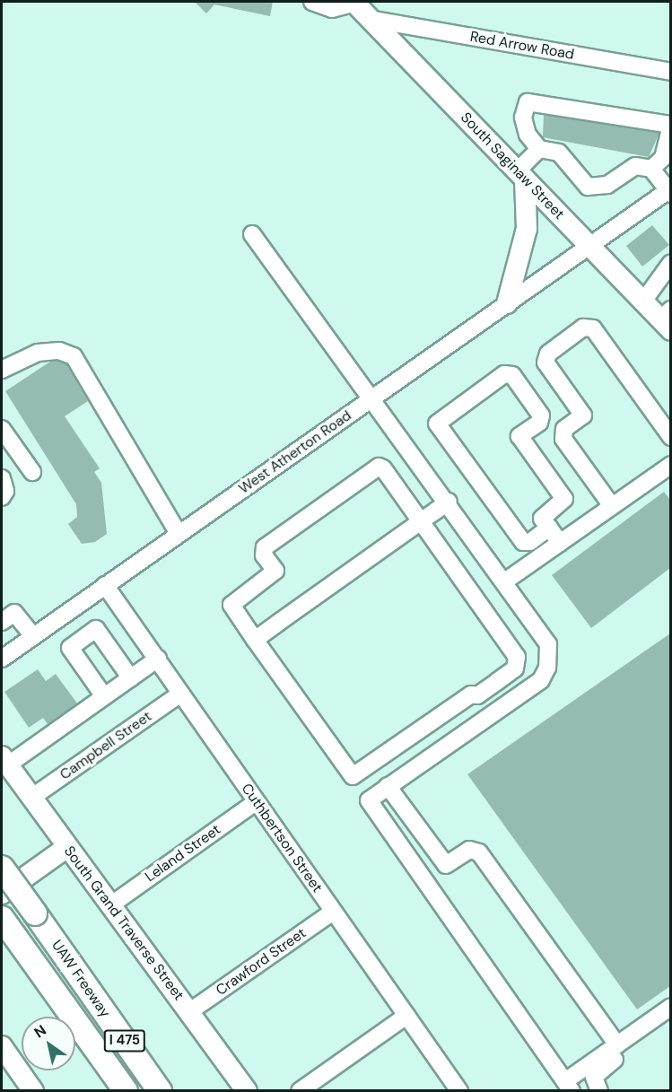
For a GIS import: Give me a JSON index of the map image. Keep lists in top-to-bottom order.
{
  "streets": {
    "highway": ["UAW Freeway", "I 475"],
    "main road": ["South Saginaw Street", "South Grand Traverse Street"],
    "street": [
      "Red Arrow Road",
      "West Atherton Road",
      "Campbell Street",
      "Cuthbertson Street",
      "Leland Street",
      "Crawford Street"
    ]
  },
  "crossings": [
    ["Red Arrow Road", "South Saginaw Street"],
    ["South Saginaw Street", "West Atherton Road"],
    ["West Atherton Road", "Cuthbertson Street"],
    ["Campbell Street", "Cuthbertson Street"],
    ["Campbell Street", "South Grand Traverse Street"],
    ["Cuthbertson Street", "Leland Street"],
    ["Cuthbertson Street", "Crawford Street"],
    ["Leland Street", "South Grand Traverse Street"],
    ["South Grand Traverse Street", "Crawford Street"]
  ],
  "north": "top left"
}
